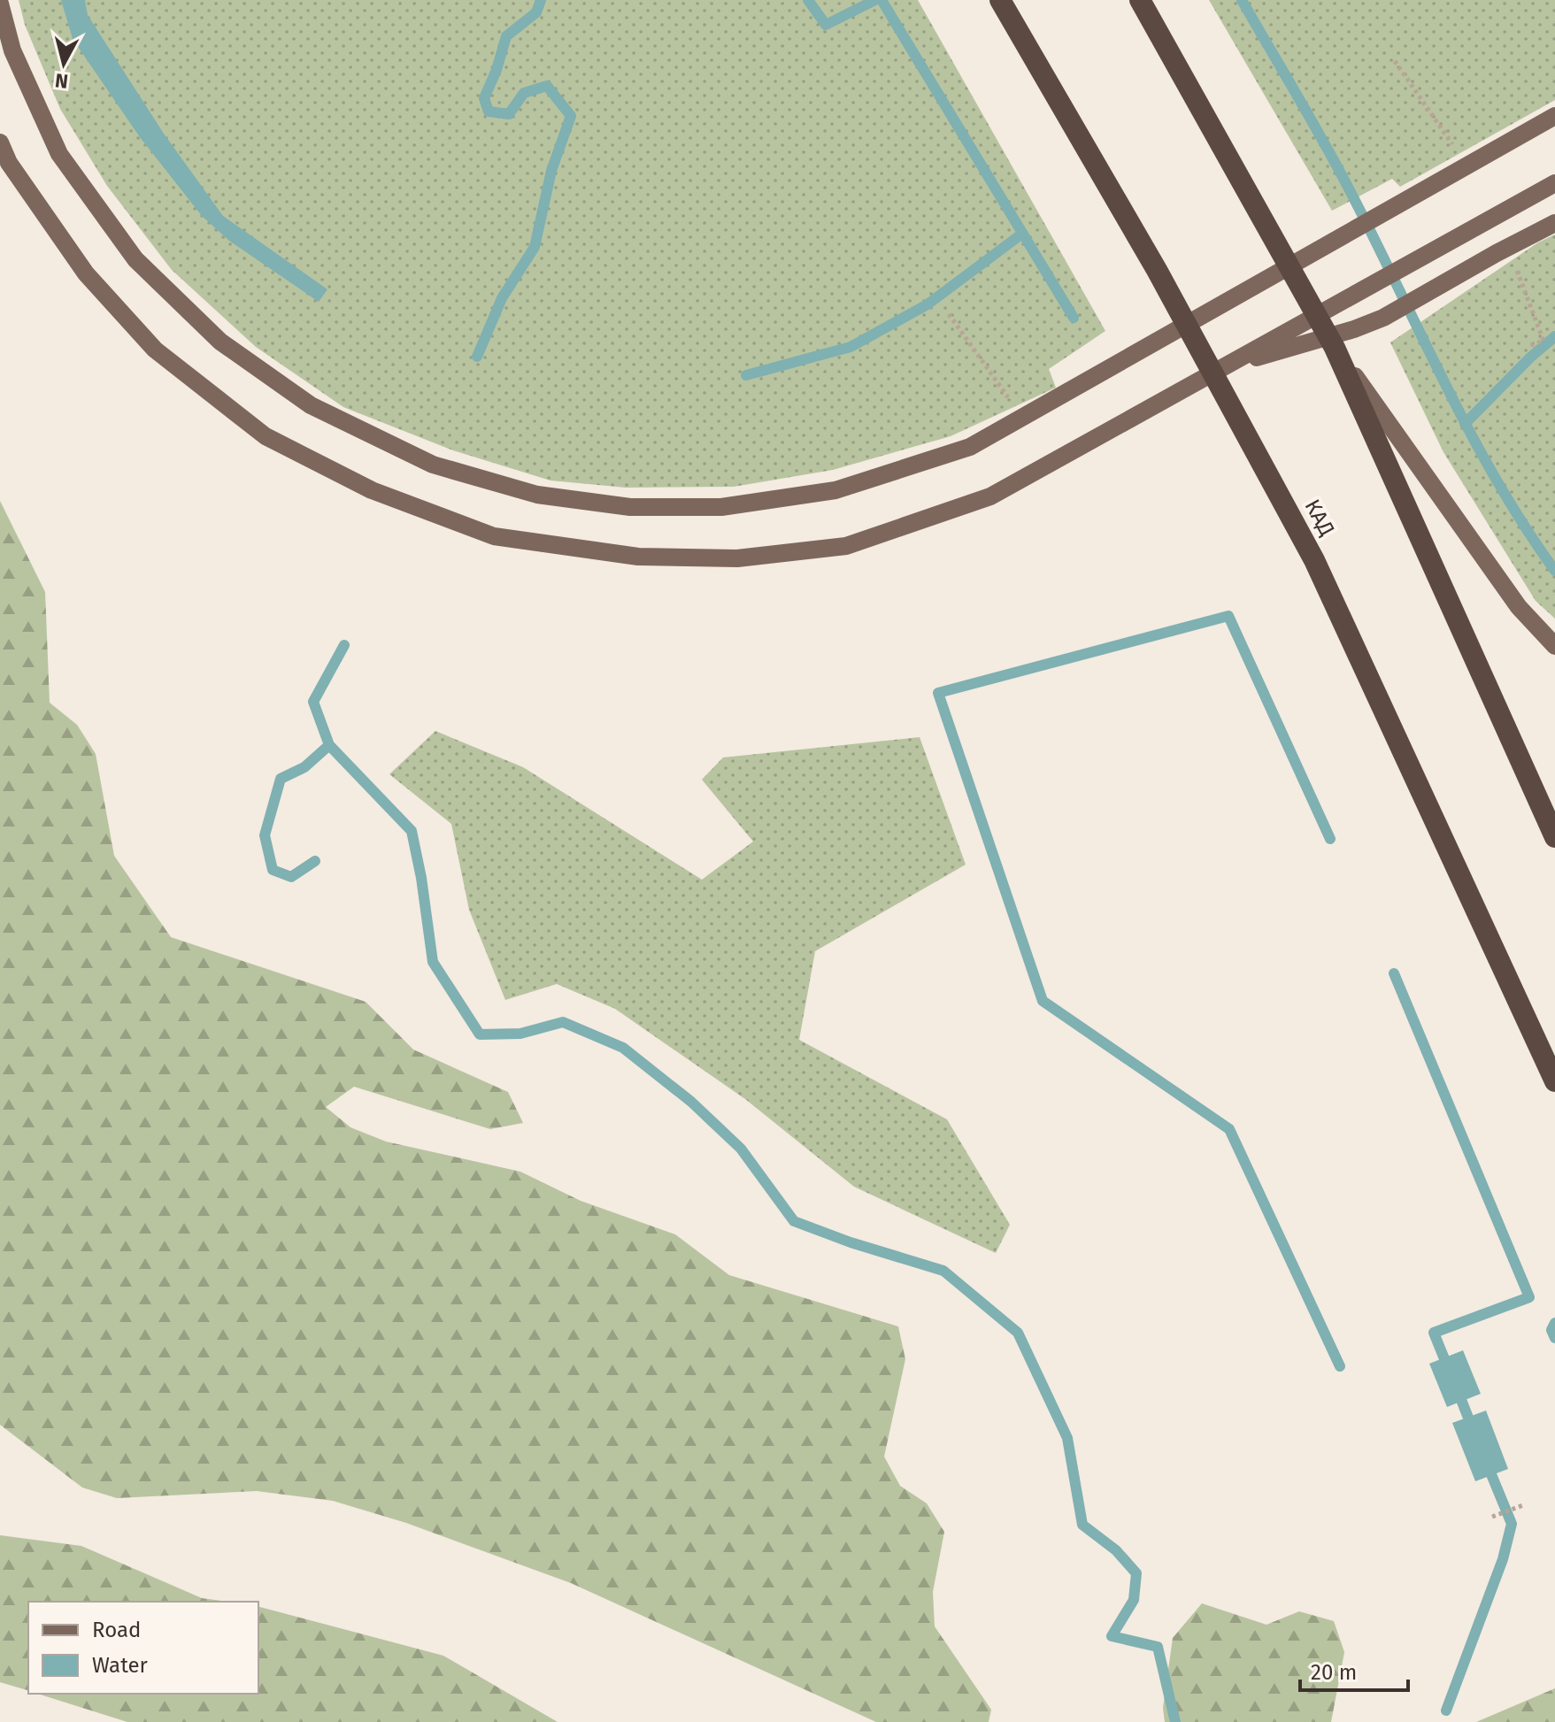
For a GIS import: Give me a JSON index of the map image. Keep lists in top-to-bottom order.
{
  "streets": {
    "highway": ["КАД"]
  },
  "legend": ["Road", "Water"],
  "scale_bar": "20 m",
  "north": "bottom"
}
